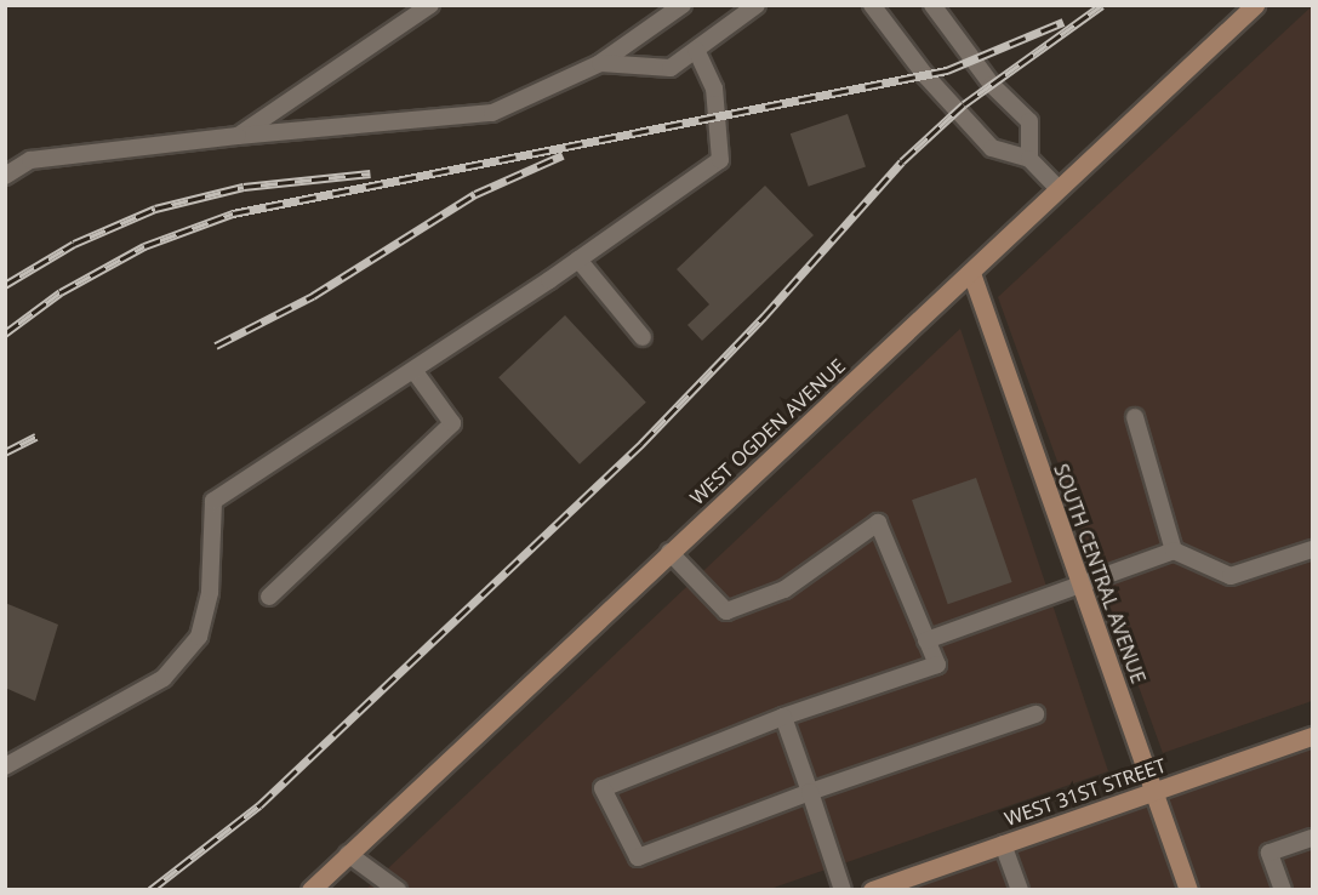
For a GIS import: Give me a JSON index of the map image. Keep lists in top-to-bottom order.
{
  "streets": {
    "main road": ["WEST OGDEN AVENUE", "SOUTH CENTRAL AVENUE", "WEST 31ST STREET"]
  },
  "crossings": [
    ["WEST OGDEN AVENUE", "SOUTH CENTRAL AVENUE"],
    ["SOUTH CENTRAL AVENUE", "WEST 31ST STREET"]
  ]
}
